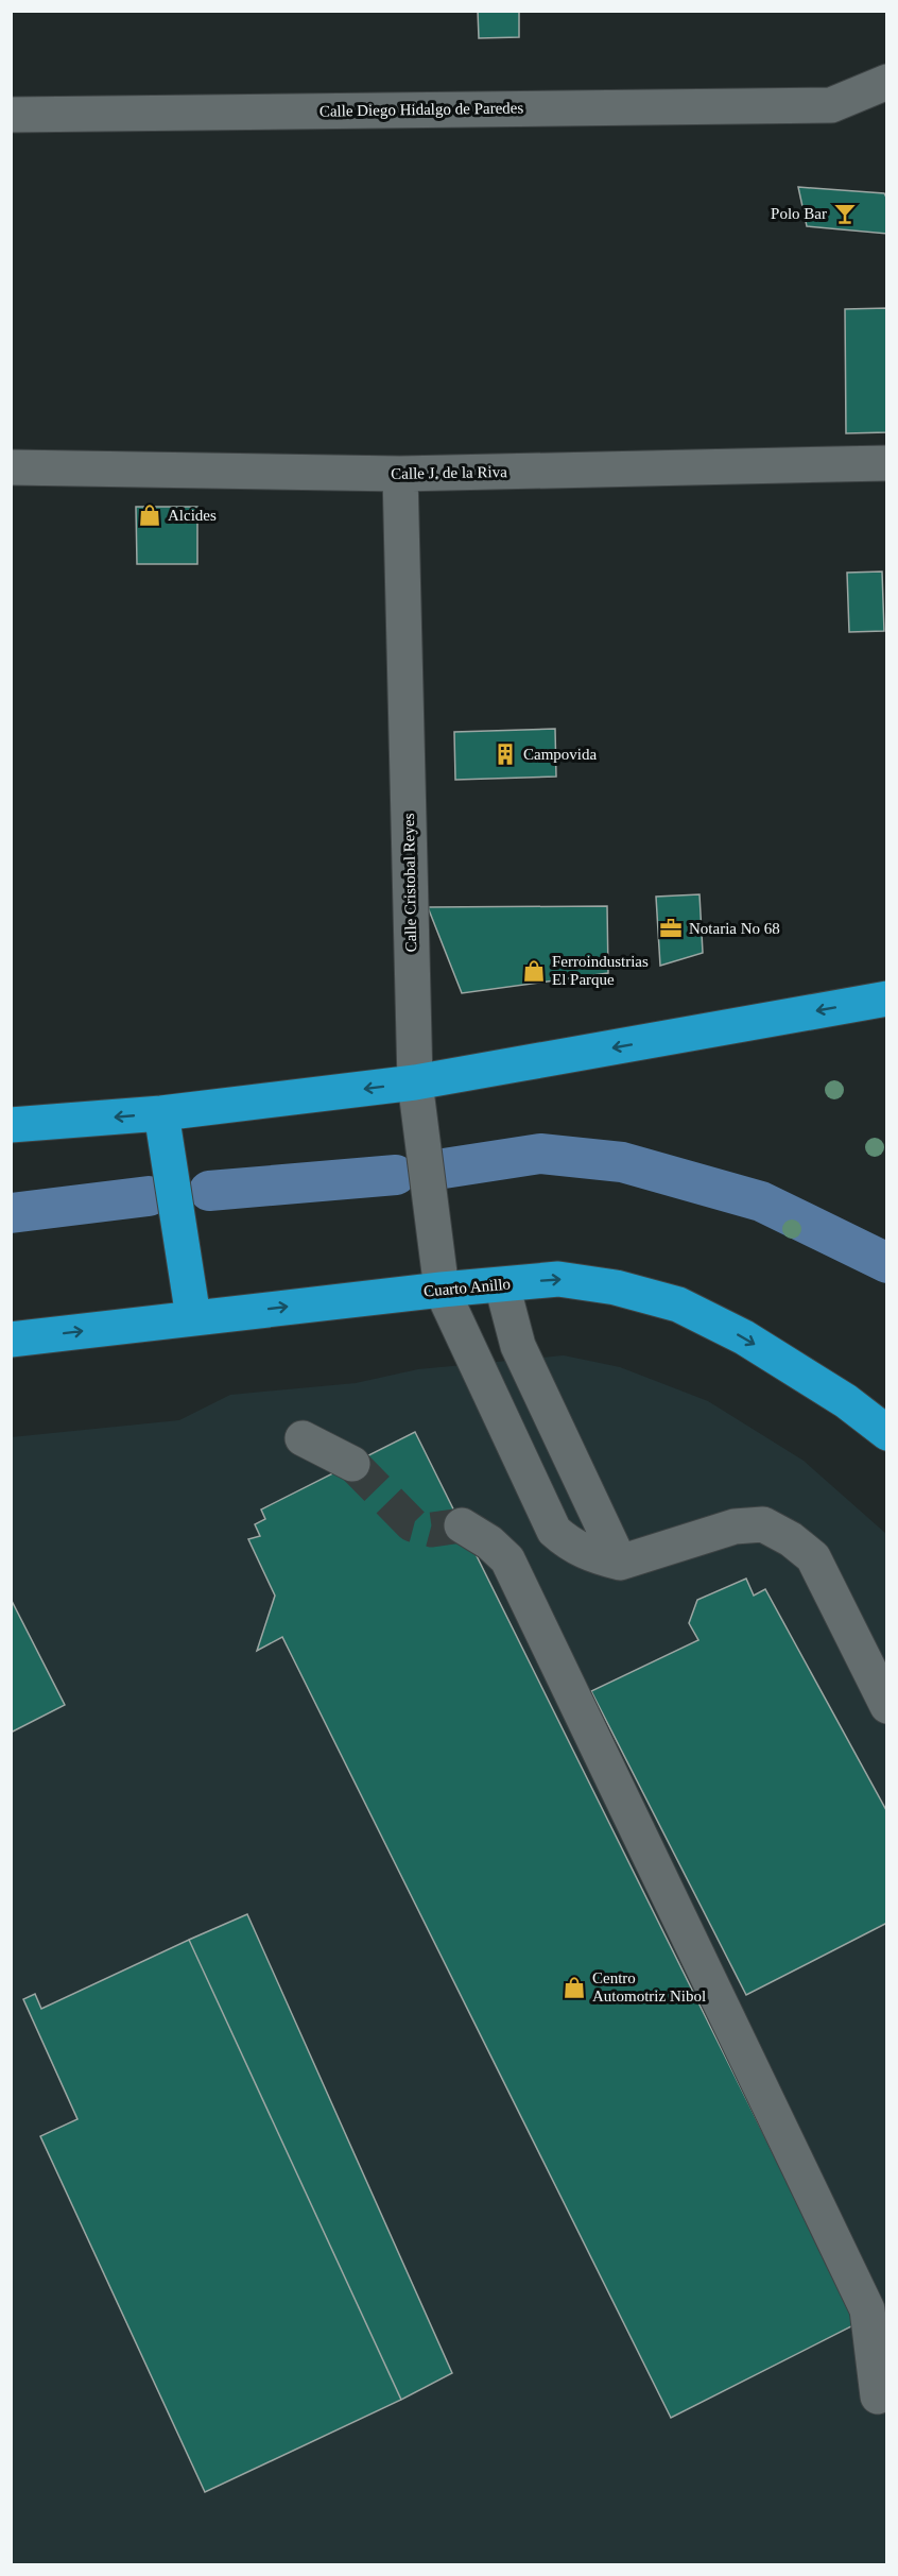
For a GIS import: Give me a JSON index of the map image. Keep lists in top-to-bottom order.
{
  "streets": {
    "highway": ["Cuarto Anillo"],
    "street": ["Calle Diego Hidalgo de Paredes", "Calle J. de la Riva", "Calle Cristobal Reyes"]
  },
  "crossings": [
    ["Calle J. de la Riva", "Calle Cristobal Reyes"],
    ["Calle Cristobal Reyes", "Cuarto Anillo"]
  ],
  "places": {
    "bar": ["Polo Bar"],
    "shop": ["Alcides", "Ferroindustrias El Parque", "Centro Automotriz Nibol"],
    "building": ["Campovida"],
    "office": ["Notaria No 68"]
  }
}
